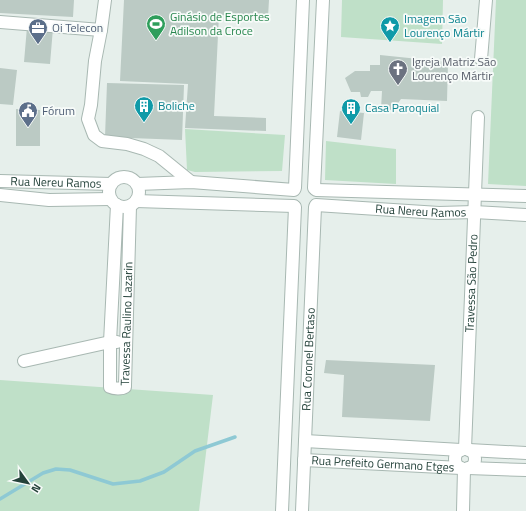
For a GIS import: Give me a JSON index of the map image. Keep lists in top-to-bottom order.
{
  "streets": {
    "street": [
      "Rua Nereu Ramos",
      "Travessa São Pedro",
      "Travessa Raulino Lazarin",
      "Rua Coronel Bertaso",
      "Rua Prefeito Germano Etges"
    ]
  },
  "crossings": [
    ["Rua Nereu Ramos", "Travessa São Pedro"],
    ["Rua Nereu Ramos", "Travessa Raulino Lazarin"],
    ["Rua Nereu Ramos", "Rua Coronel Bertaso"],
    ["Travessa São Pedro", "Rua Prefeito Germano Etges"],
    ["Rua Coronel Bertaso", "Rua Prefeito Germano Etges"]
  ],
  "places": {
    "sports": ["Ginásio de Esportes Adilson da Croce"],
    "place": ["Imagem São Lourenço Mártir"],
    "office": ["Oi Telecon"],
    "church": ["Igreja Matriz São Lourenço Mártir"],
    "building": ["Boliche", "Casa Paroquial"],
    "public building": ["Fórum"]
  },
  "north": "bottom right"
}
